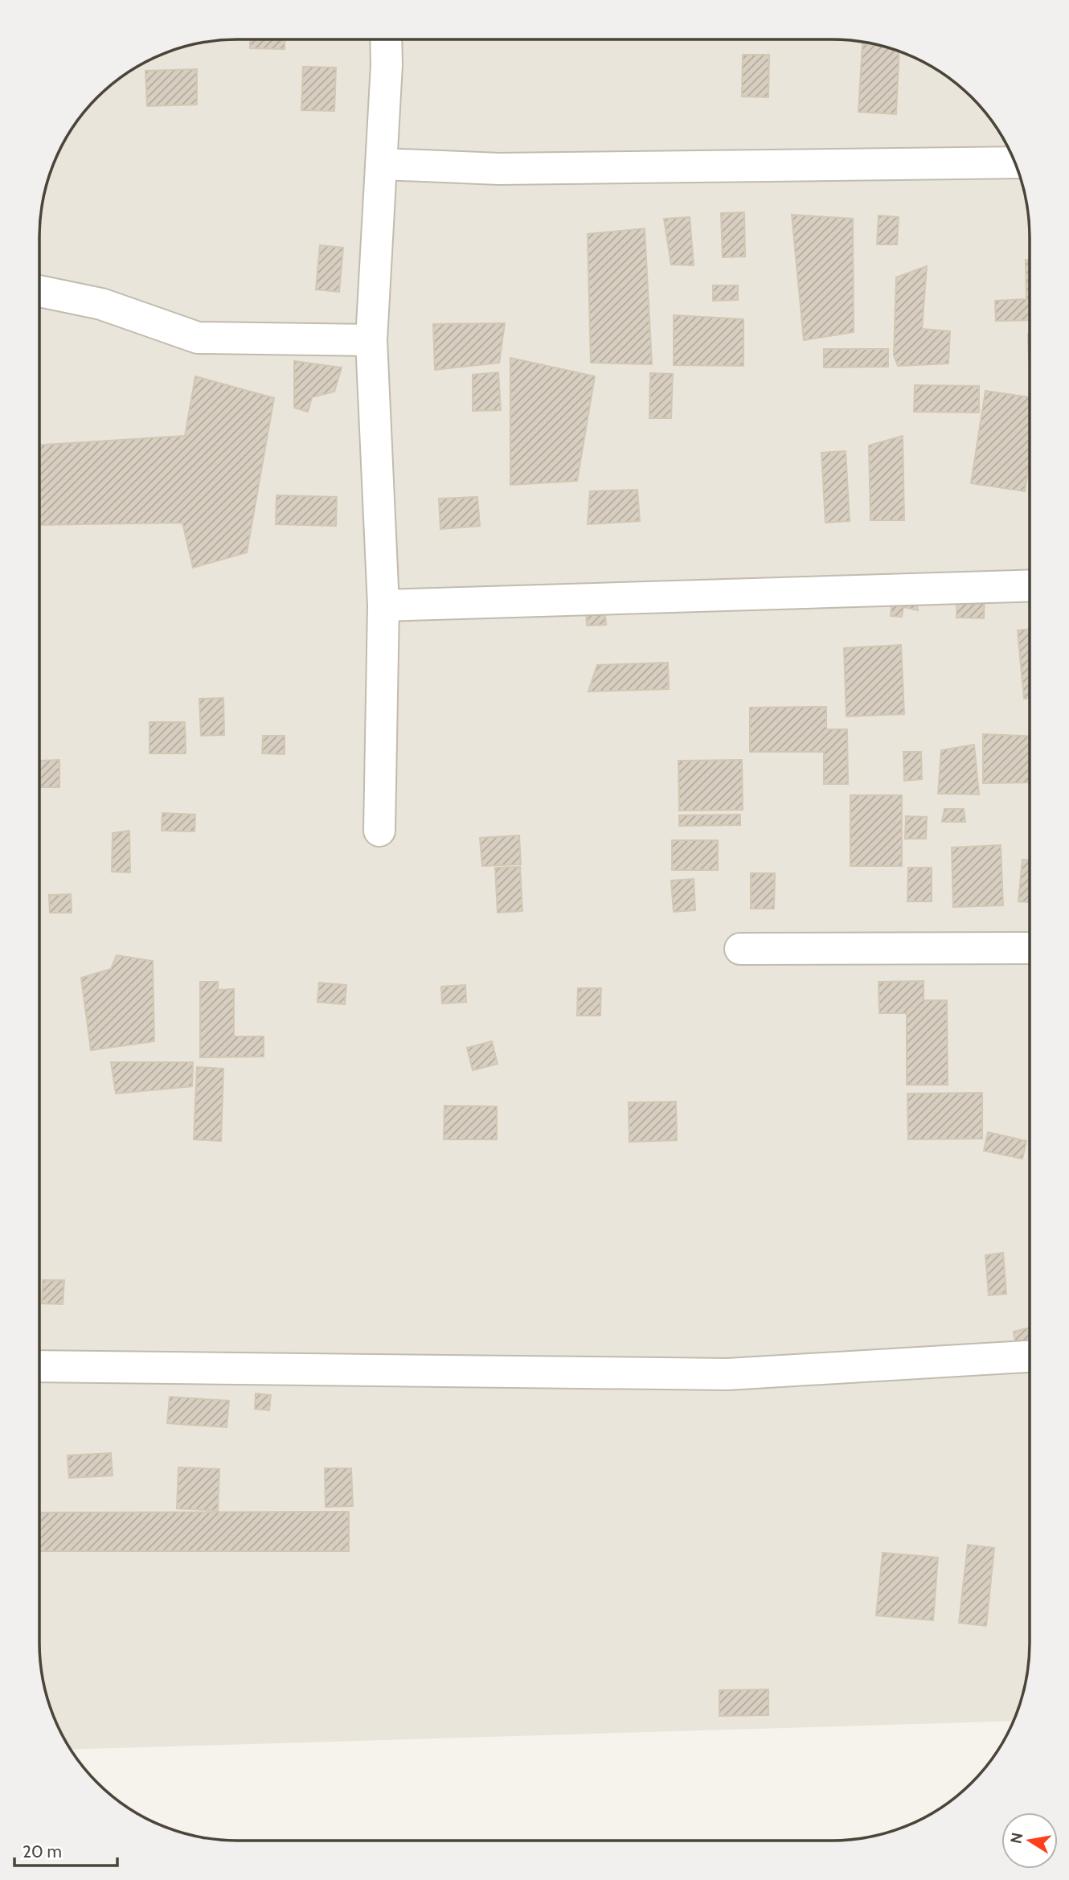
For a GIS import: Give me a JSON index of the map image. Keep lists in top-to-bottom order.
{
  "scale_bar": "20 m",
  "north": "left"
}
